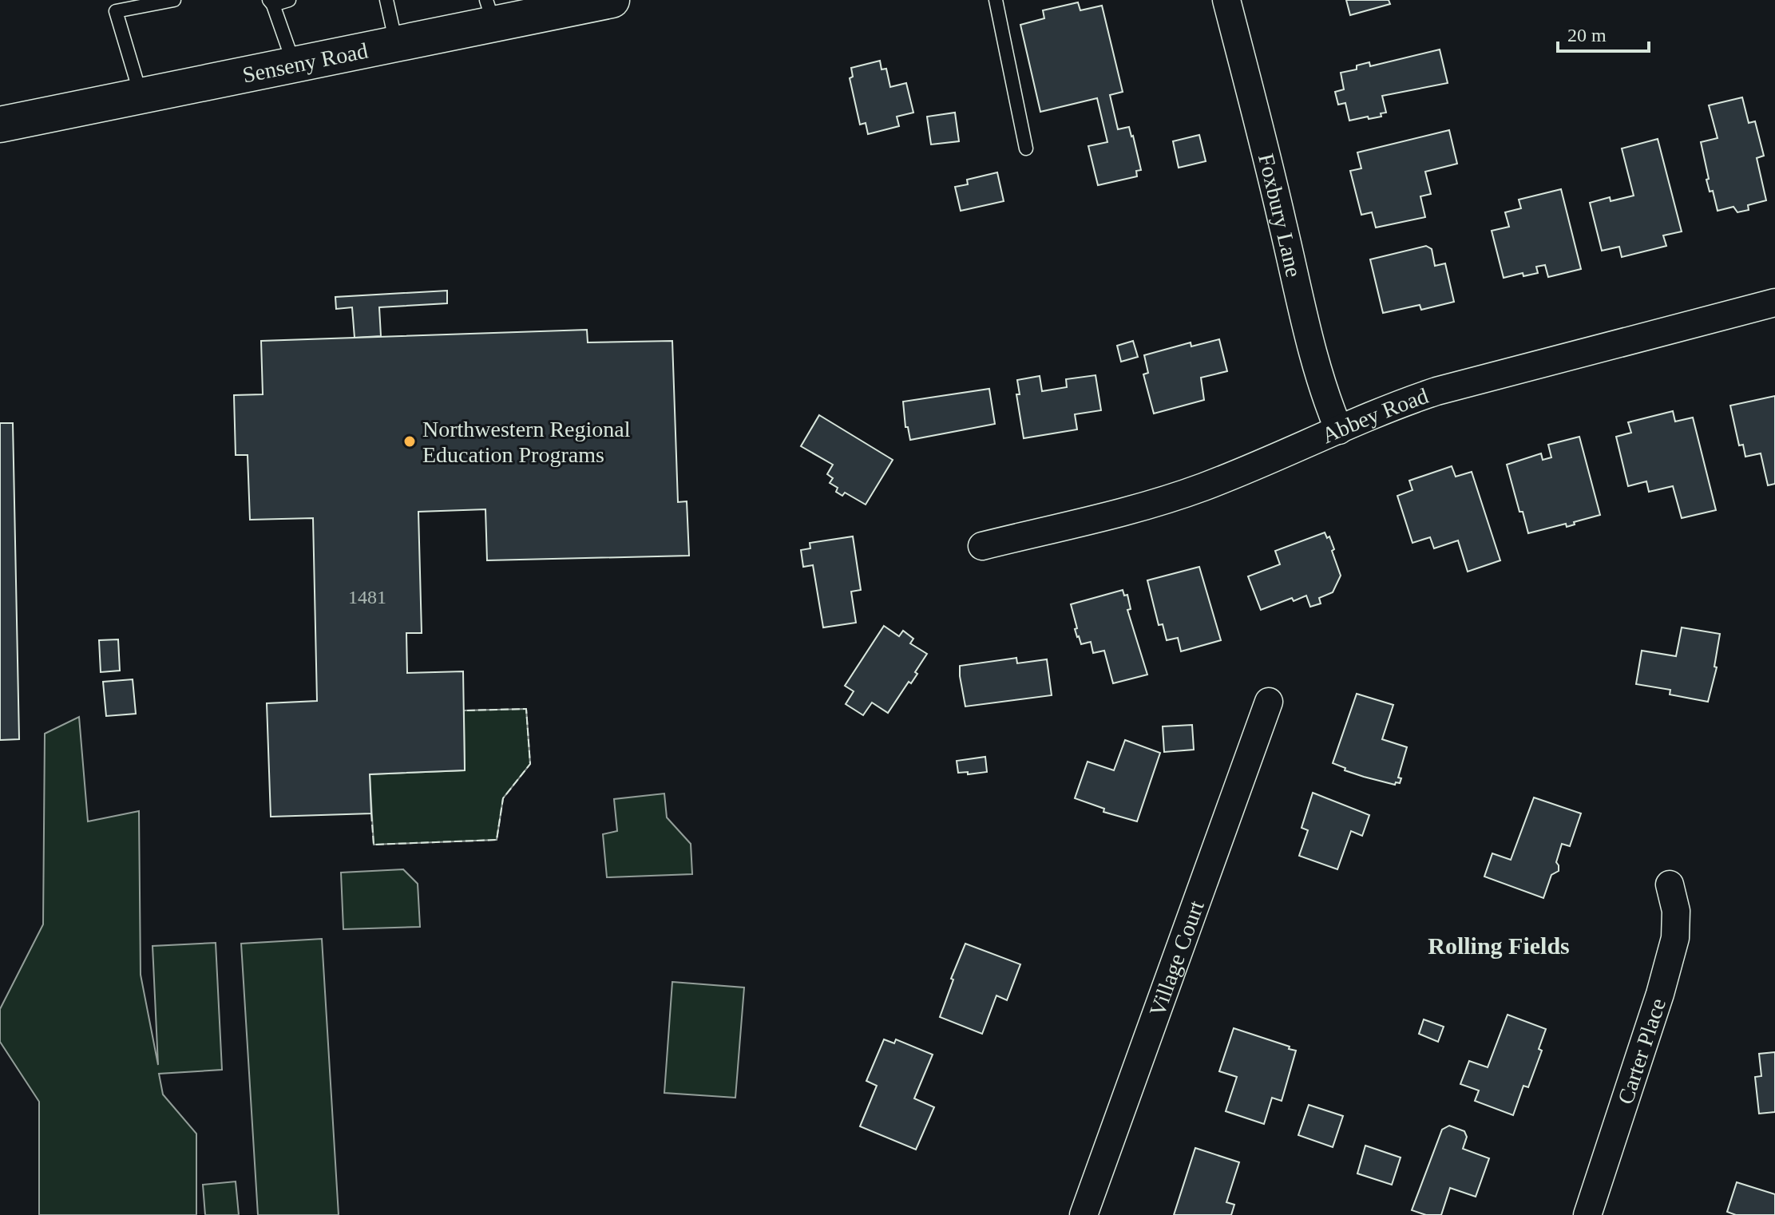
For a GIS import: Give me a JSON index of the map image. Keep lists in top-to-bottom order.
{
  "streets": {
    "main road": ["Senseny Road"],
    "street": [
      "Foxbury Lane",
      "Abbey Road",
      "Village Court",
      "Carter Place"
    ]
  },
  "crossings": [
    ["Foxbury Lane", "Abbey Road"]
  ],
  "districts": ["Rolling Fields"],
  "places": ["Northwestern Regional Education Programs"],
  "house_numbers": ["1481"],
  "scale_bar": "20 m"
}
